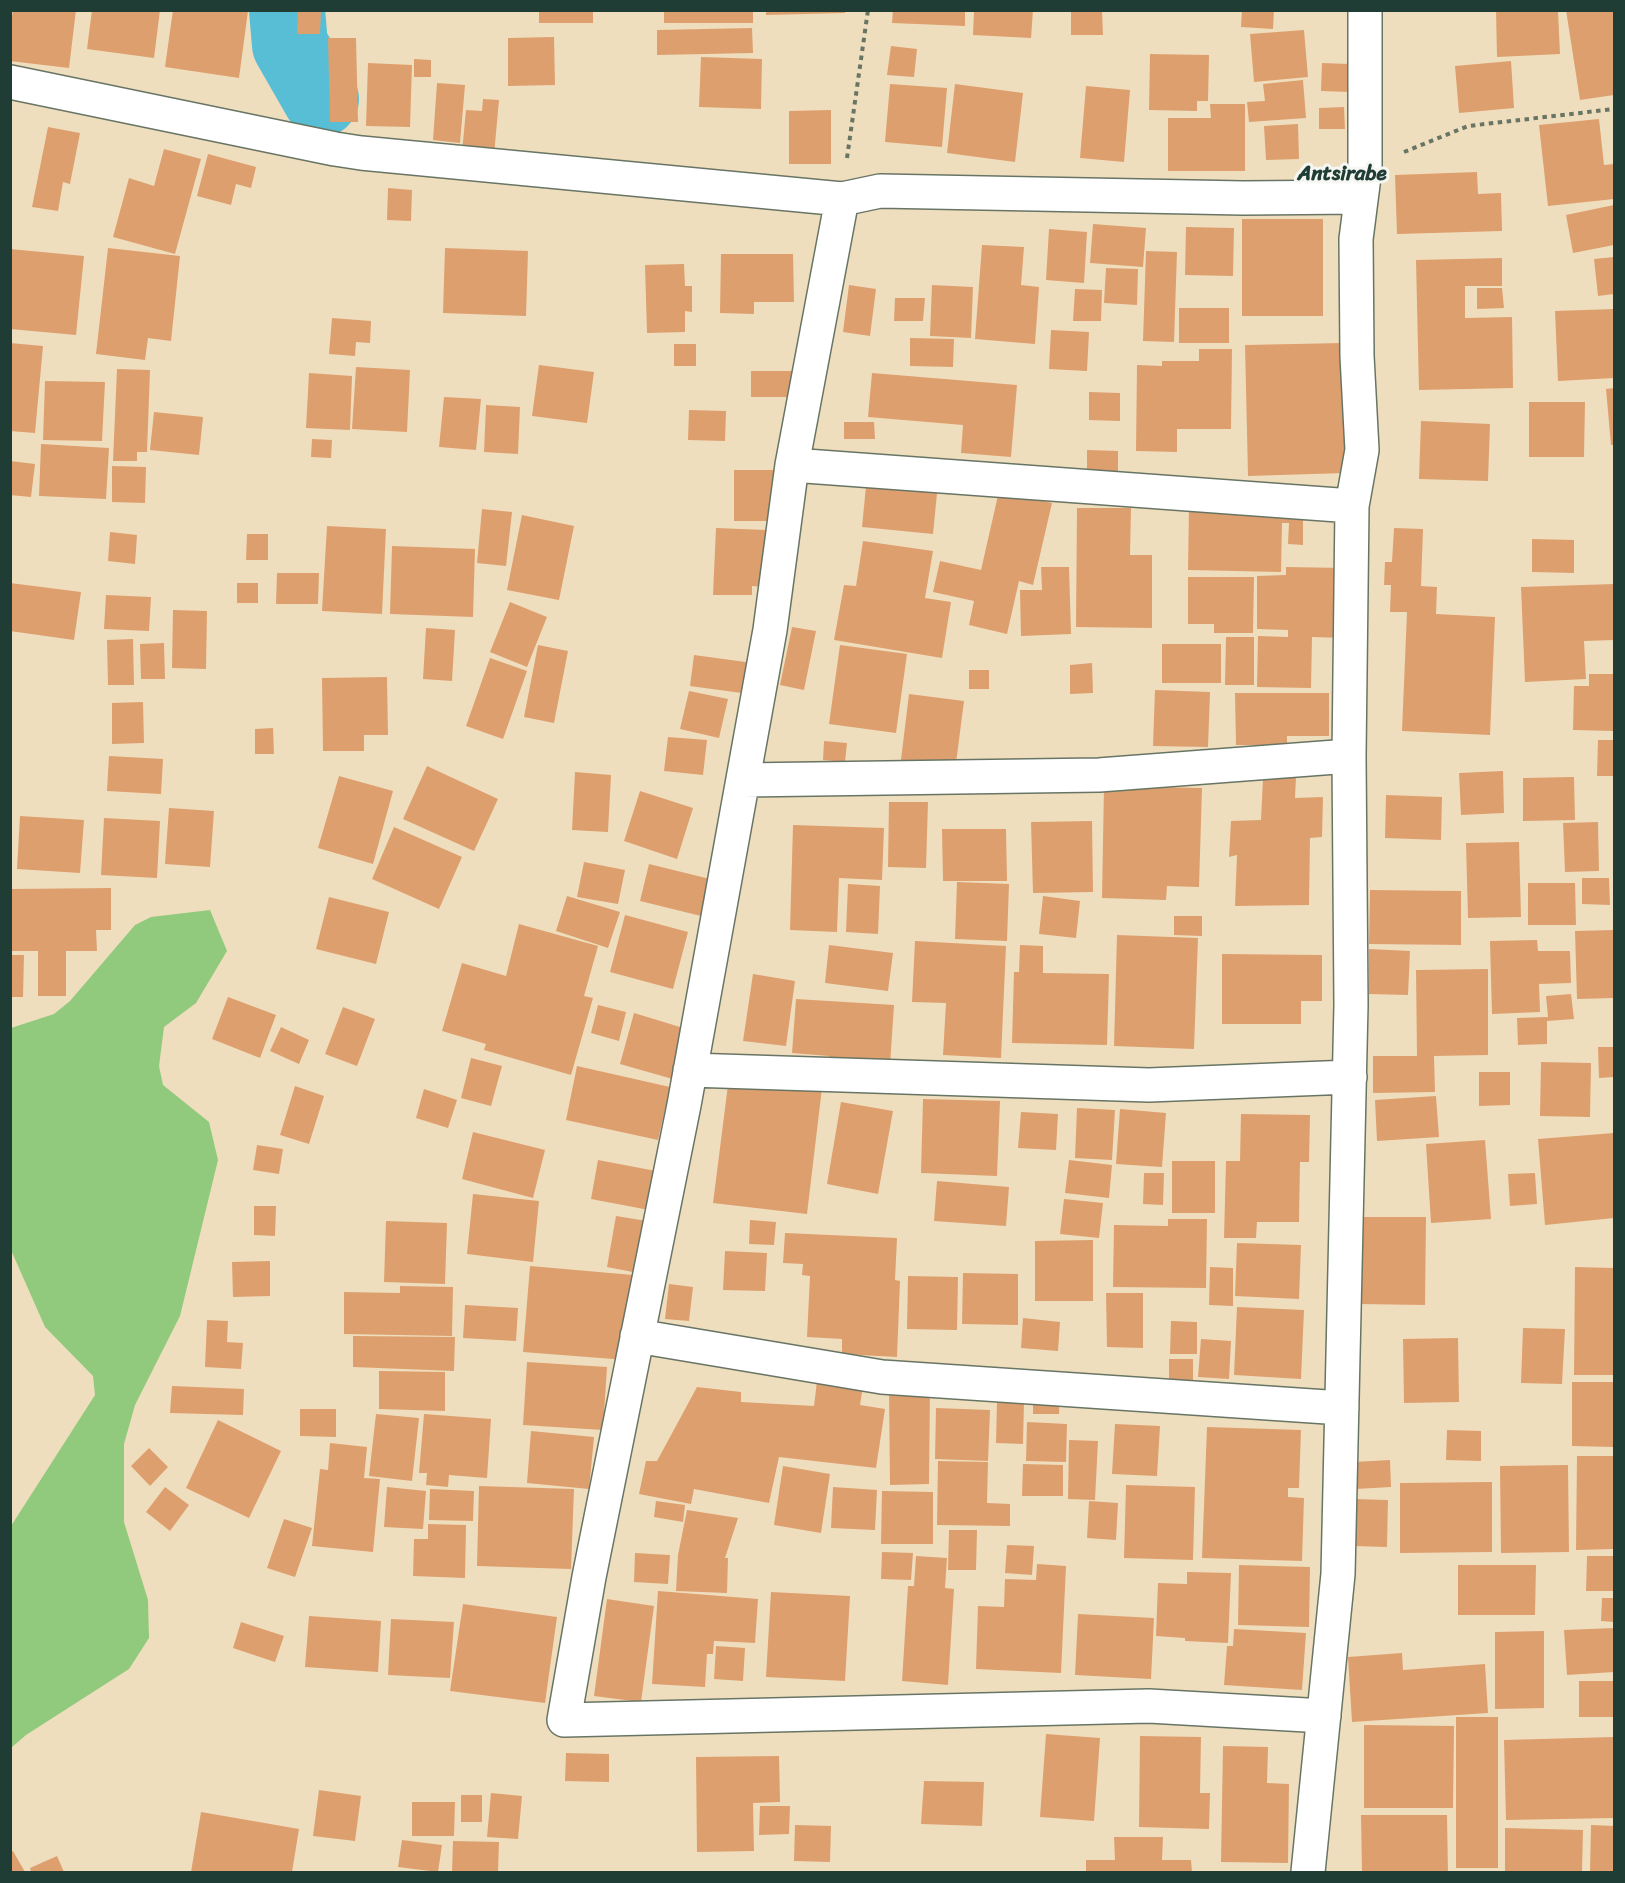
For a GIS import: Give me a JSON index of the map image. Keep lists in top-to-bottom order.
{
  "districts": ["Antsirabe"]
}
